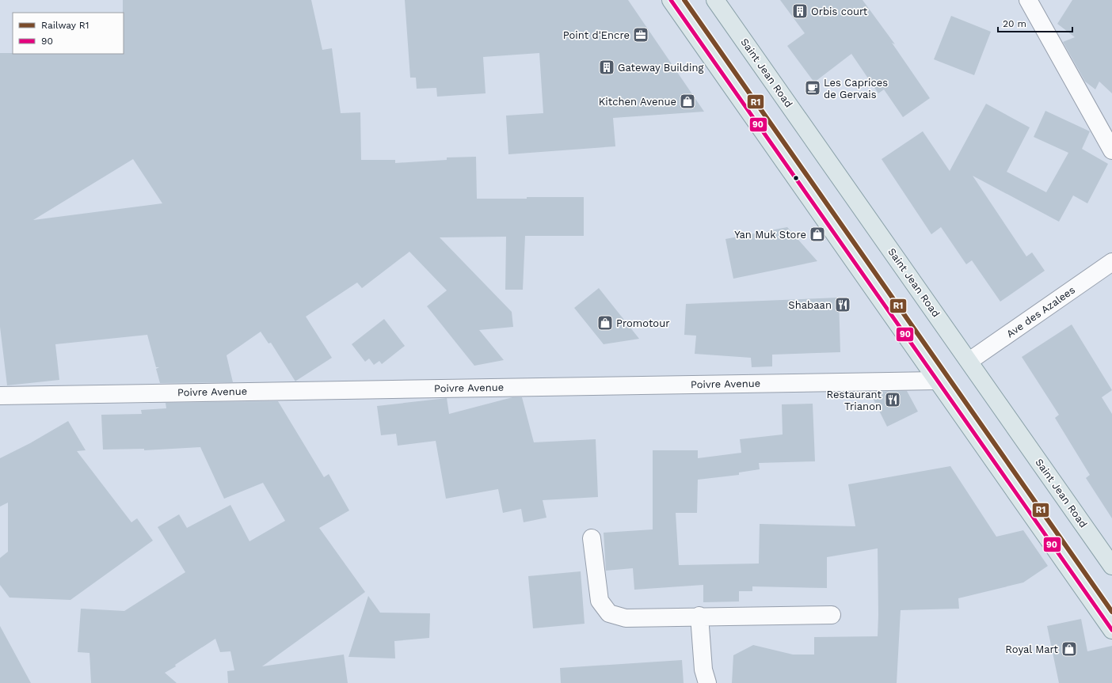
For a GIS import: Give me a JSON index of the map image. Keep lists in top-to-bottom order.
{
  "streets": {
    "main road": ["Saint Jean Road"],
    "street": ["Ave des Azalees", "Poivre Avenue"]
  },
  "crossings": [
    ["Saint Jean Road", "Ave des Azalees"]
  ],
  "places": {
    "building": ["Orbis court", "Gateway Building"],
    "office": ["Point d'Encre"],
    "cafe": ["Les Caprices de Gervais"],
    "shop": [
      "Kitchen Avenue",
      "Yan Muk Store",
      "Promotour",
      "Royal Mart"
    ],
    "restaurant": ["Shabaan", "Restaurant Trianon"]
  },
  "lines": ["rail line R1", "transit line 90"],
  "legend": ["Railway R1", "90"],
  "scale_bar": "20 m"
}
